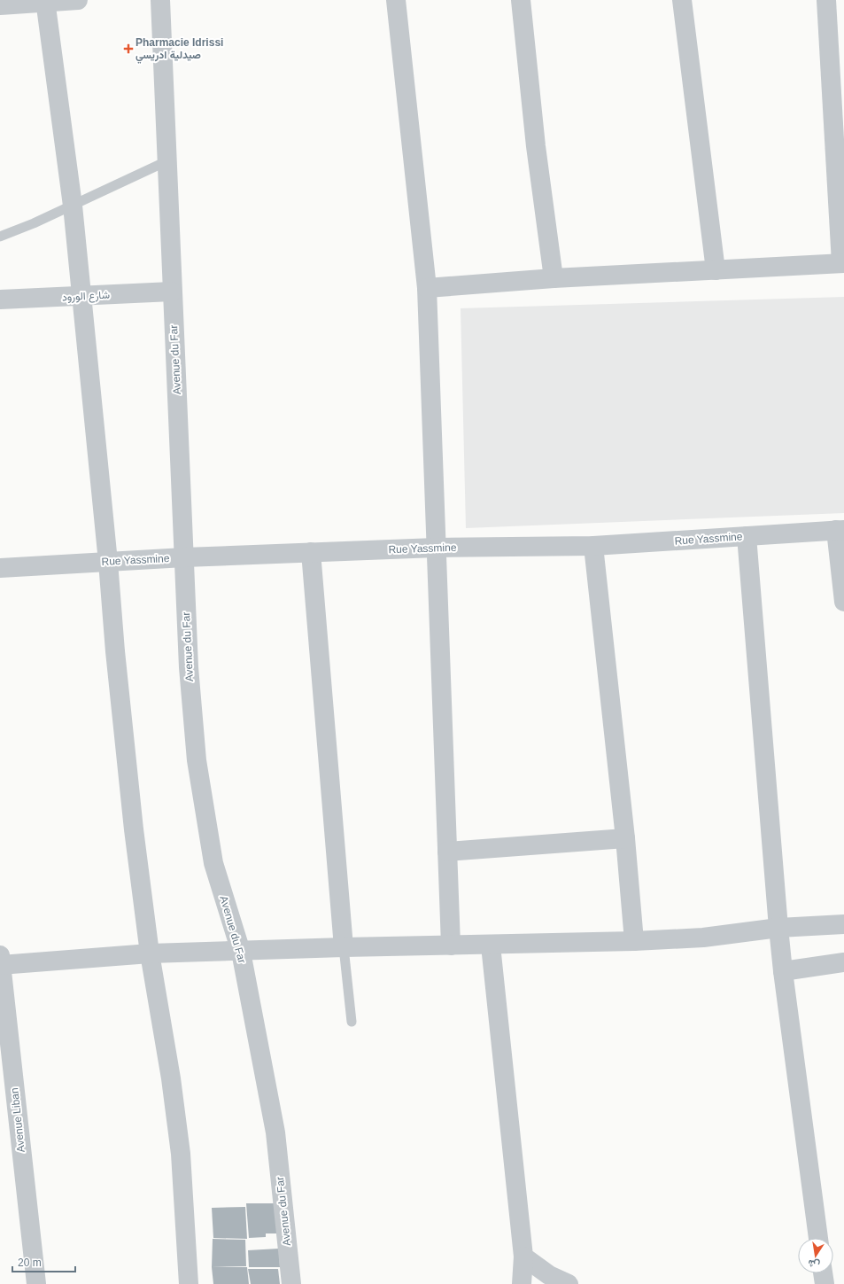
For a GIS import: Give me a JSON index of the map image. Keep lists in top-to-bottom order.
{
  "streets": {
    "street": [
      "شارع الورود",
      "Avenue du Far",
      "Rue Yassmine",
      "Avenue Liban"
    ]
  },
  "crossings": [
    ["شارع الورود", "Avenue du Far"],
    ["Avenue du Far", "Rue Yassmine"]
  ],
  "places": {
    "health": ["Pharmacie Idrissi صيدلية ادريسي"]
  },
  "scale_bar": "20 m",
  "north": "bottom"
}
